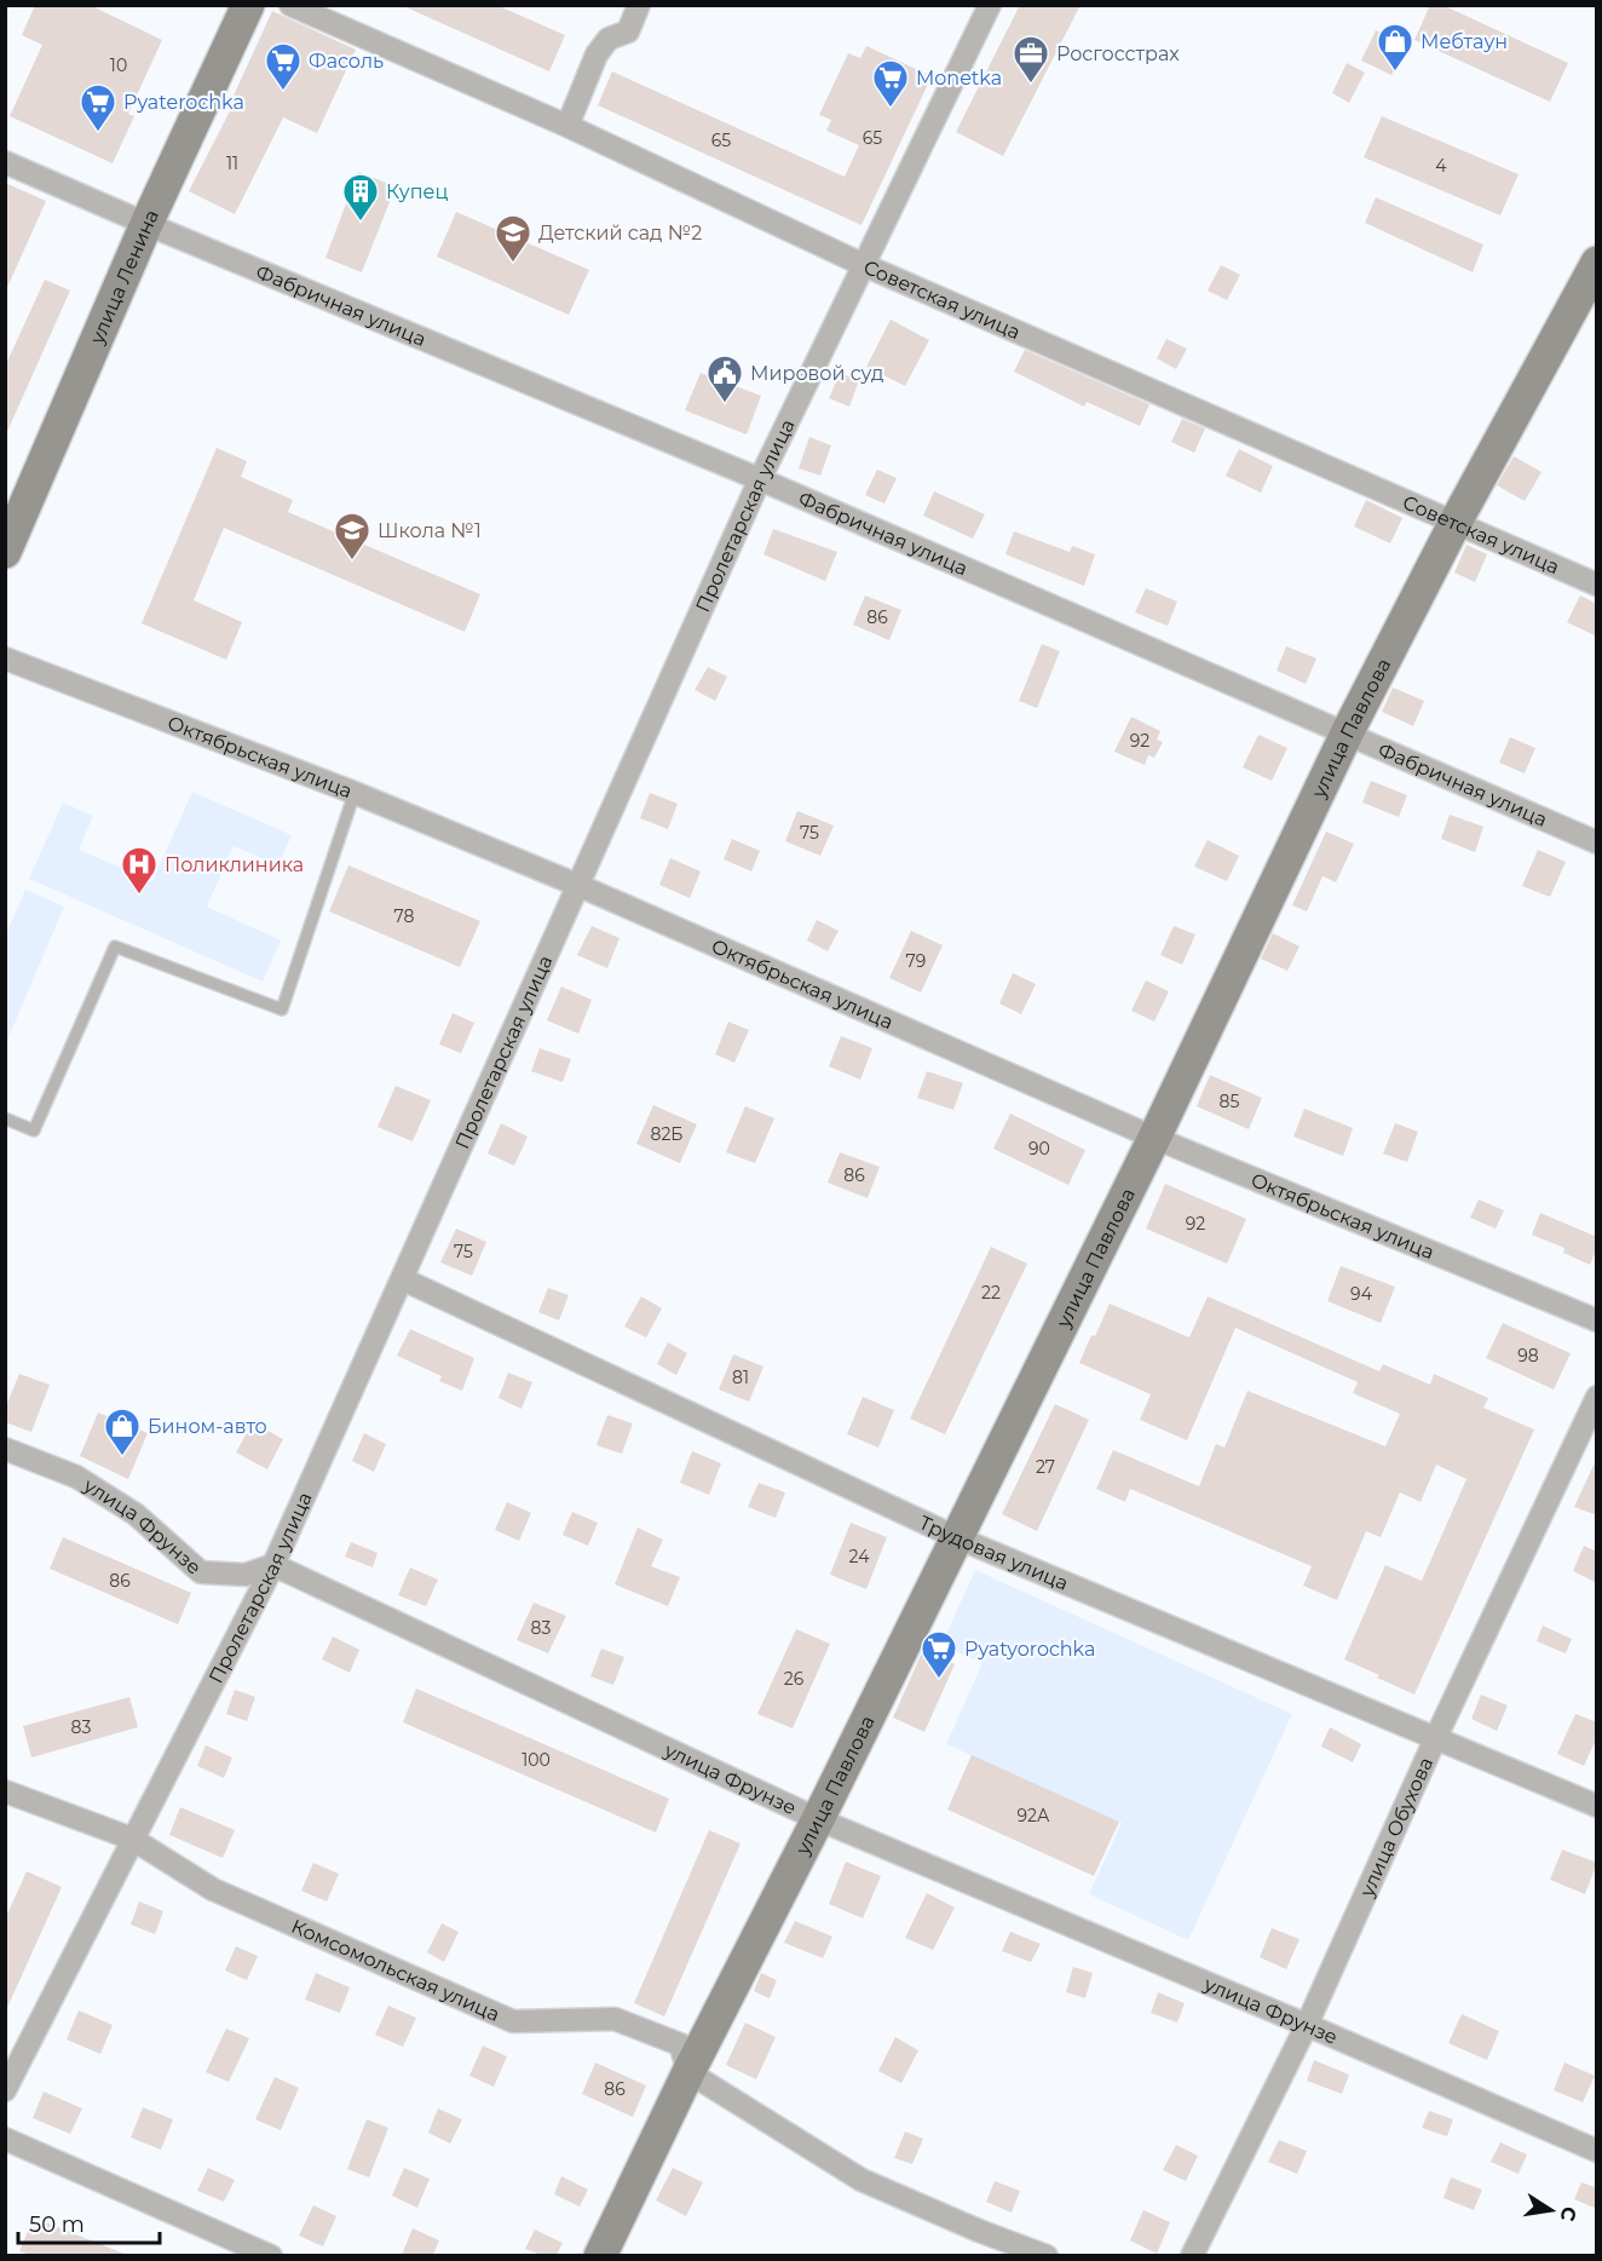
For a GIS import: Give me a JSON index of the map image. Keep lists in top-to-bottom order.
{
  "streets": {
    "street": [
      "улица Ленина",
      "Советская улица",
      "Фабричная улица",
      "Пролетарская улица",
      "улица Павлова",
      "Октябрьская улица",
      "улица Фрунзе",
      "Трудовая улица",
      "улица Обухова",
      "Комсомольская улица"
    ]
  },
  "crossings": [
    ["улица Ленина", "Фабричная улица"],
    ["Советская улица", "Пролетарская улица"],
    ["Советская улица", "улица Павлова"],
    ["Фабричная улица", "Пролетарская улица"],
    ["Фабричная улица", "улица Павлова"],
    ["Пролетарская улица", "Октябрьская улица"],
    ["Пролетарская улица", "улица Фрунзе"],
    ["Пролетарская улица", "Трудовая улица"],
    ["Пролетарская улица", "Комсомольская улица"],
    ["улица Павлова", "Октябрьская улица"],
    ["улица Павлова", "улица Фрунзе"],
    ["улица Павлова", "Трудовая улица"],
    ["улица Павлова", "Комсомольская улица"],
    ["улица Фрунзе", "улица Обухова"],
    ["Трудовая улица", "улица Обухова"]
  ],
  "places": {
    "shop": ["Мебтаун", "Бином-авто"],
    "office": ["Росгосстрах"],
    "supermarket": [
      "Фасоль",
      "Monetka",
      "Pyaterochka",
      "Pyatyorochka"
    ],
    "building": ["Купец"],
    "school or university": ["Детский сад №2", "Школа №1"],
    "public building": ["Мировой суд"],
    "hospital": ["Поликлиника"]
  },
  "house_numbers": [
    "10",
    "65",
    "65",
    "11",
    "4",
    "86",
    "92",
    "75",
    "78",
    "79",
    "85",
    "82Б",
    "90",
    "86",
    "92",
    "75",
    "22",
    "94",
    "98",
    "81",
    "27",
    "24",
    "86",
    "83",
    "26",
    "83",
    "100",
    "92А",
    "86"
  ],
  "scale_bar": "50 m",
  "north": "right"
}
